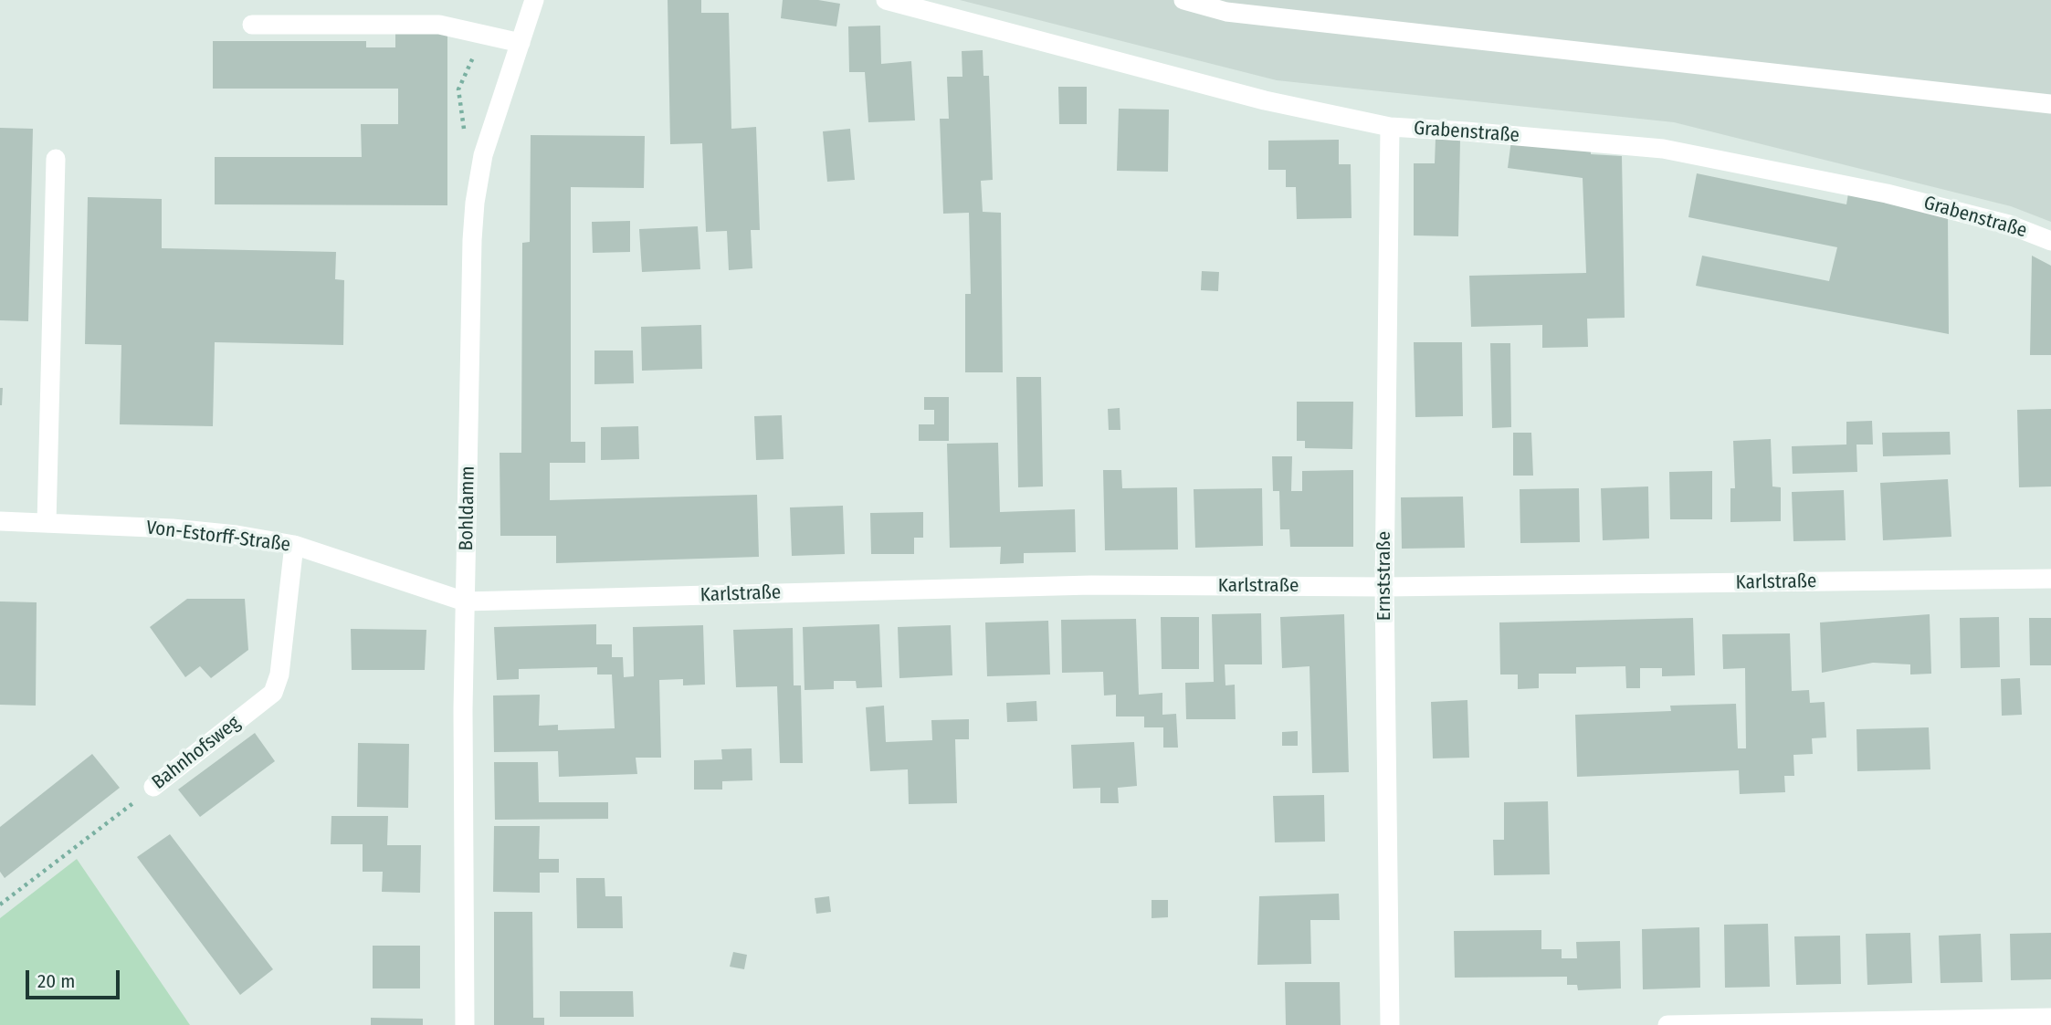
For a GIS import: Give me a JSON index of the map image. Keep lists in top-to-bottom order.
{
  "streets": {
    "street": [
      "Grabenstraße",
      "Bohldamm",
      "Von-Estorff-Straße",
      "Ernststraße",
      "Karlstraße",
      "Bahnhofsweg"
    ]
  },
  "crossings": [
    ["Grabenstraße", "Ernststraße"],
    ["Bohldamm", "Von-Estorff-Straße"],
    ["Bohldamm", "Karlstraße"],
    ["Von-Estorff-Straße", "Karlstraße"],
    ["Von-Estorff-Straße", "Bahnhofsweg"],
    ["Ernststraße", "Karlstraße"]
  ],
  "scale_bar": "20 m"
}
